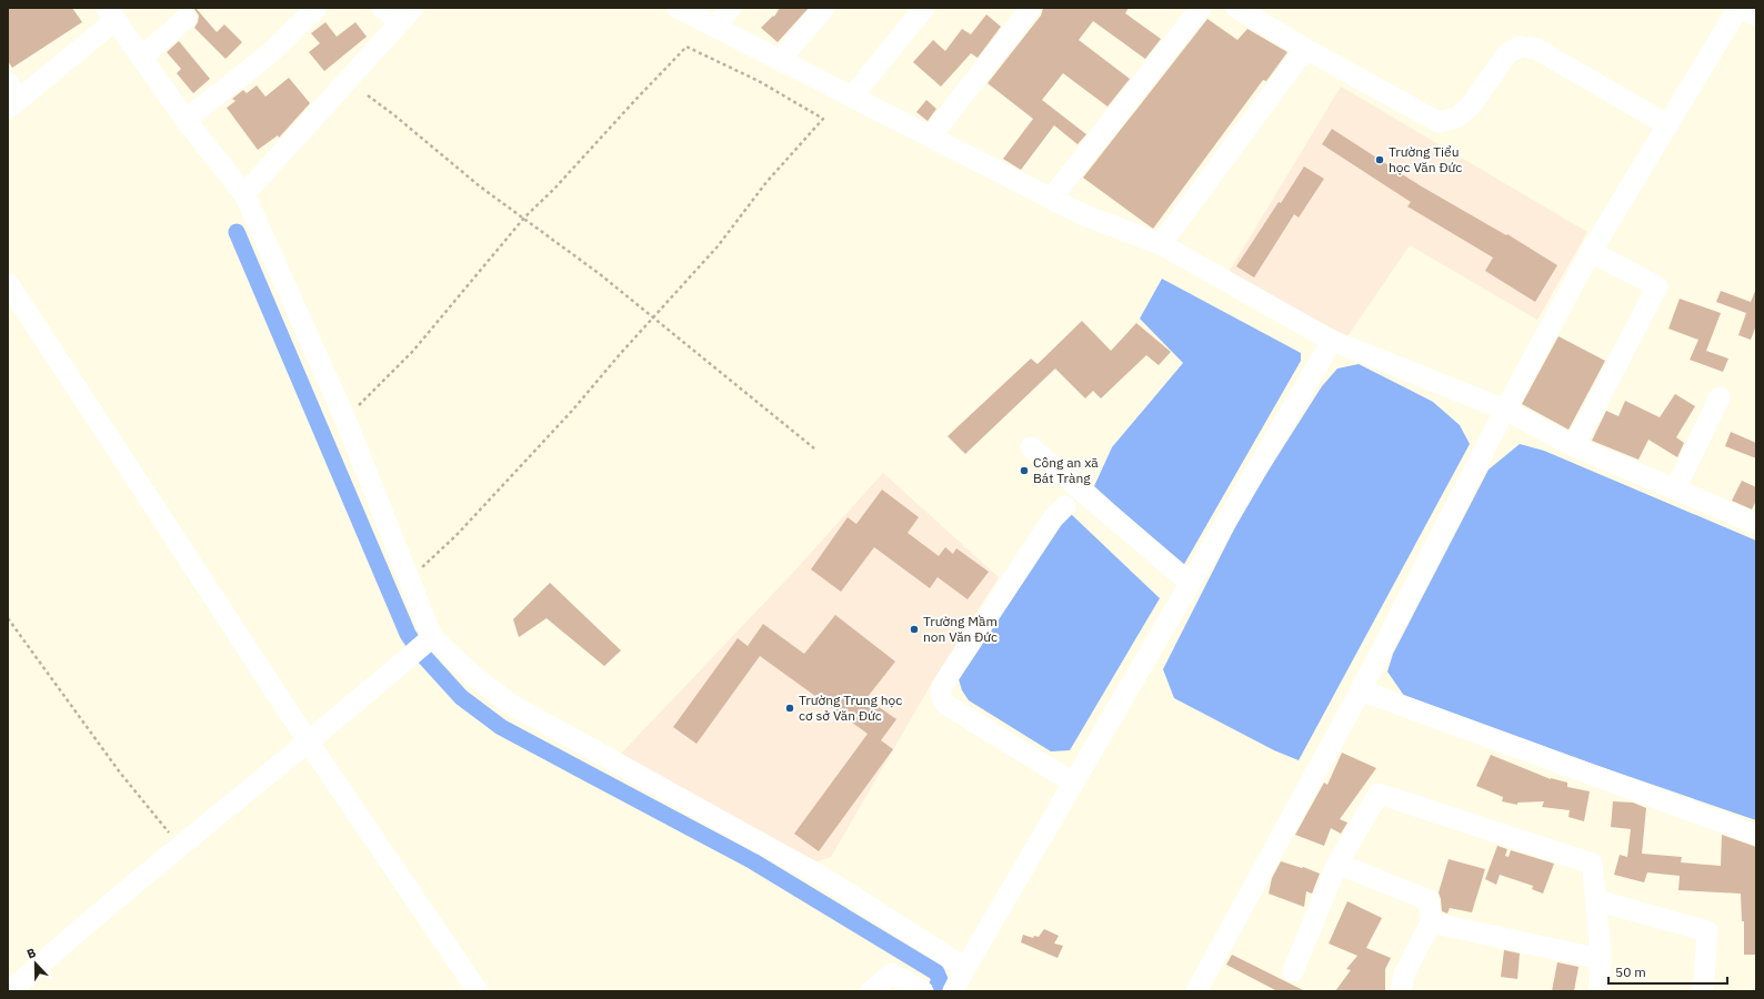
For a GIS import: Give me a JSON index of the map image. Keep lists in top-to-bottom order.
{
  "places": [
    "Trường Tiểu học Văn Đức",
    "Công an xã Bát Tràng",
    "Trường Mầm non Văn Đức",
    "Trường Trung học cơ sở Văn Đức"
  ],
  "scale_bar": "50 m",
  "north": "top"
}
